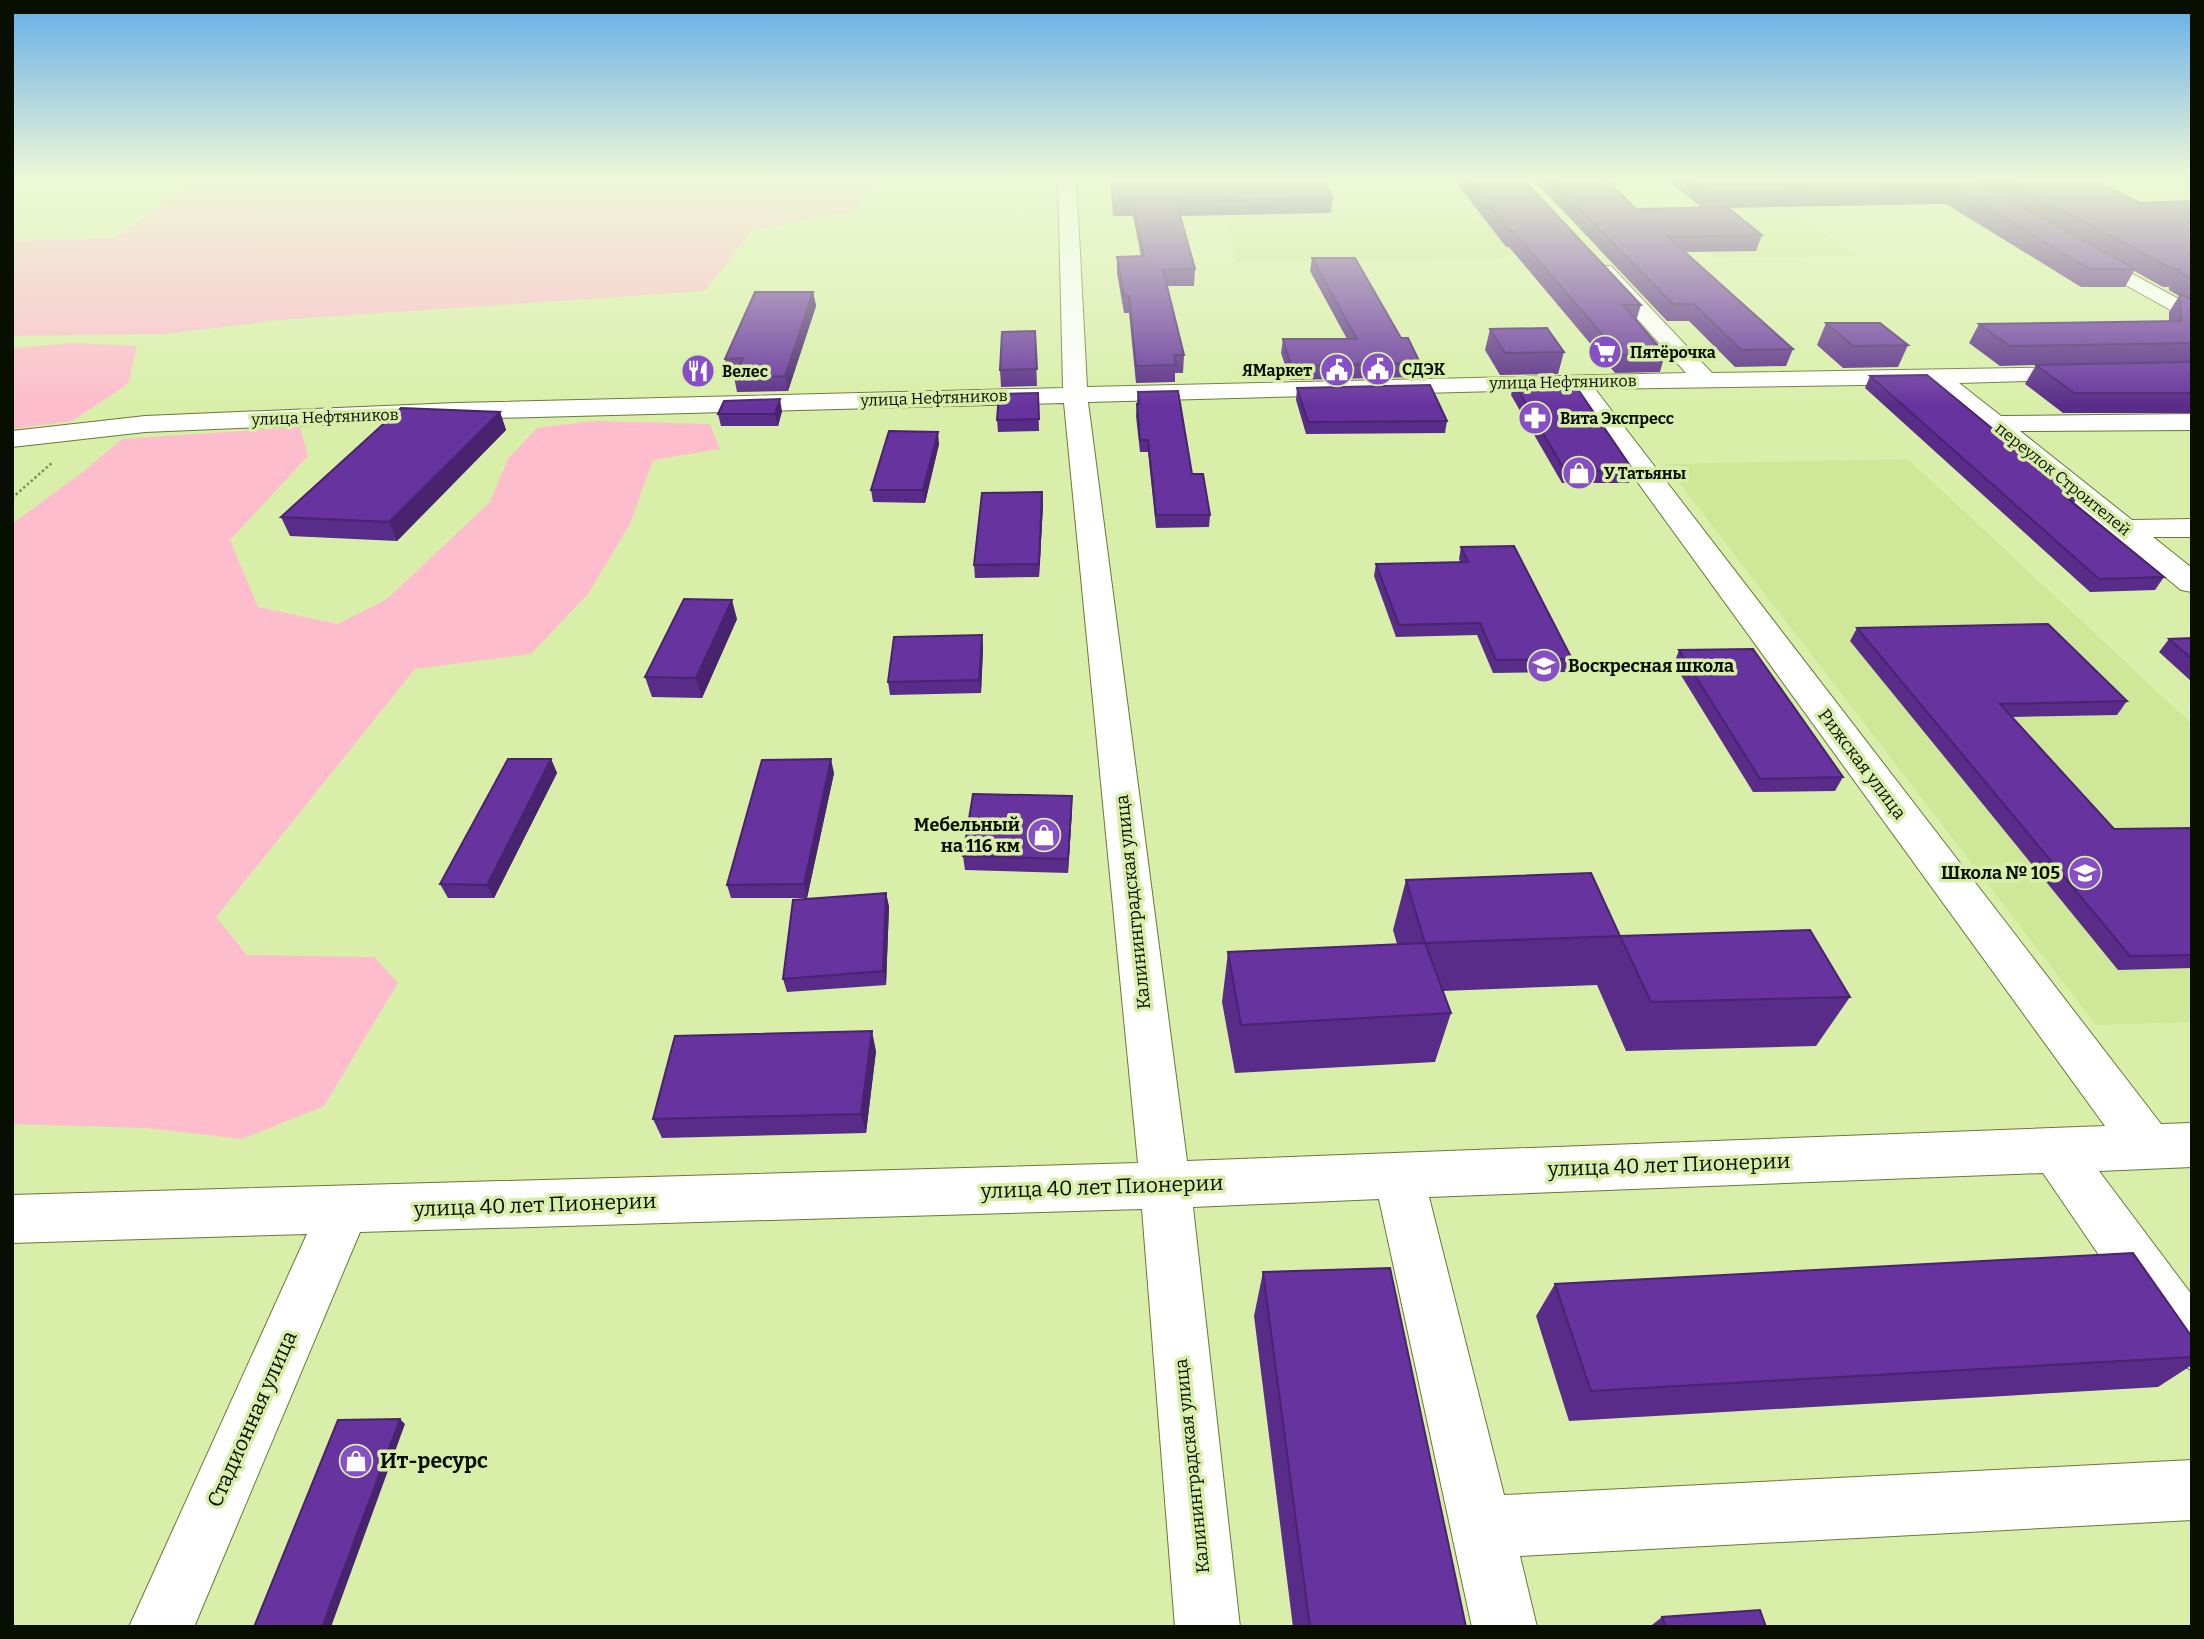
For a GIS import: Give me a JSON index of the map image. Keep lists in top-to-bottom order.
{
  "streets": {
    "street": [
      "улица Нефтяников",
      "переулок Строителей",
      "Рижская улица",
      "Калининградская улица",
      "улица 40 лет Пионерии",
      "Стадионная улица"
    ]
  },
  "crossings": [
    ["улица Нефтяников", "переулок Строителей"],
    ["улица Нефтяников", "Рижская улица"],
    ["улица Нефтяников", "Калининградская улица"],
    ["Рижская улица", "улица 40 лет Пионерии"],
    ["Калининградская улица", "улица 40 лет Пионерии"],
    ["улица 40 лет Пионерии", "Стадионная улица"]
  ],
  "places": {
    "supermarket": ["Пятёрочка"],
    "public building": ["СДЭК", "ЯМаркет"],
    "restaurant": ["Велес"],
    "pharmacy": ["Вита Экспресс"],
    "shop": ["У Татьяны", "Мебельный на 116 км", "Ит-ресурс"],
    "school or university": ["Воскресная школа", "Школа № 105"]
  }
}
